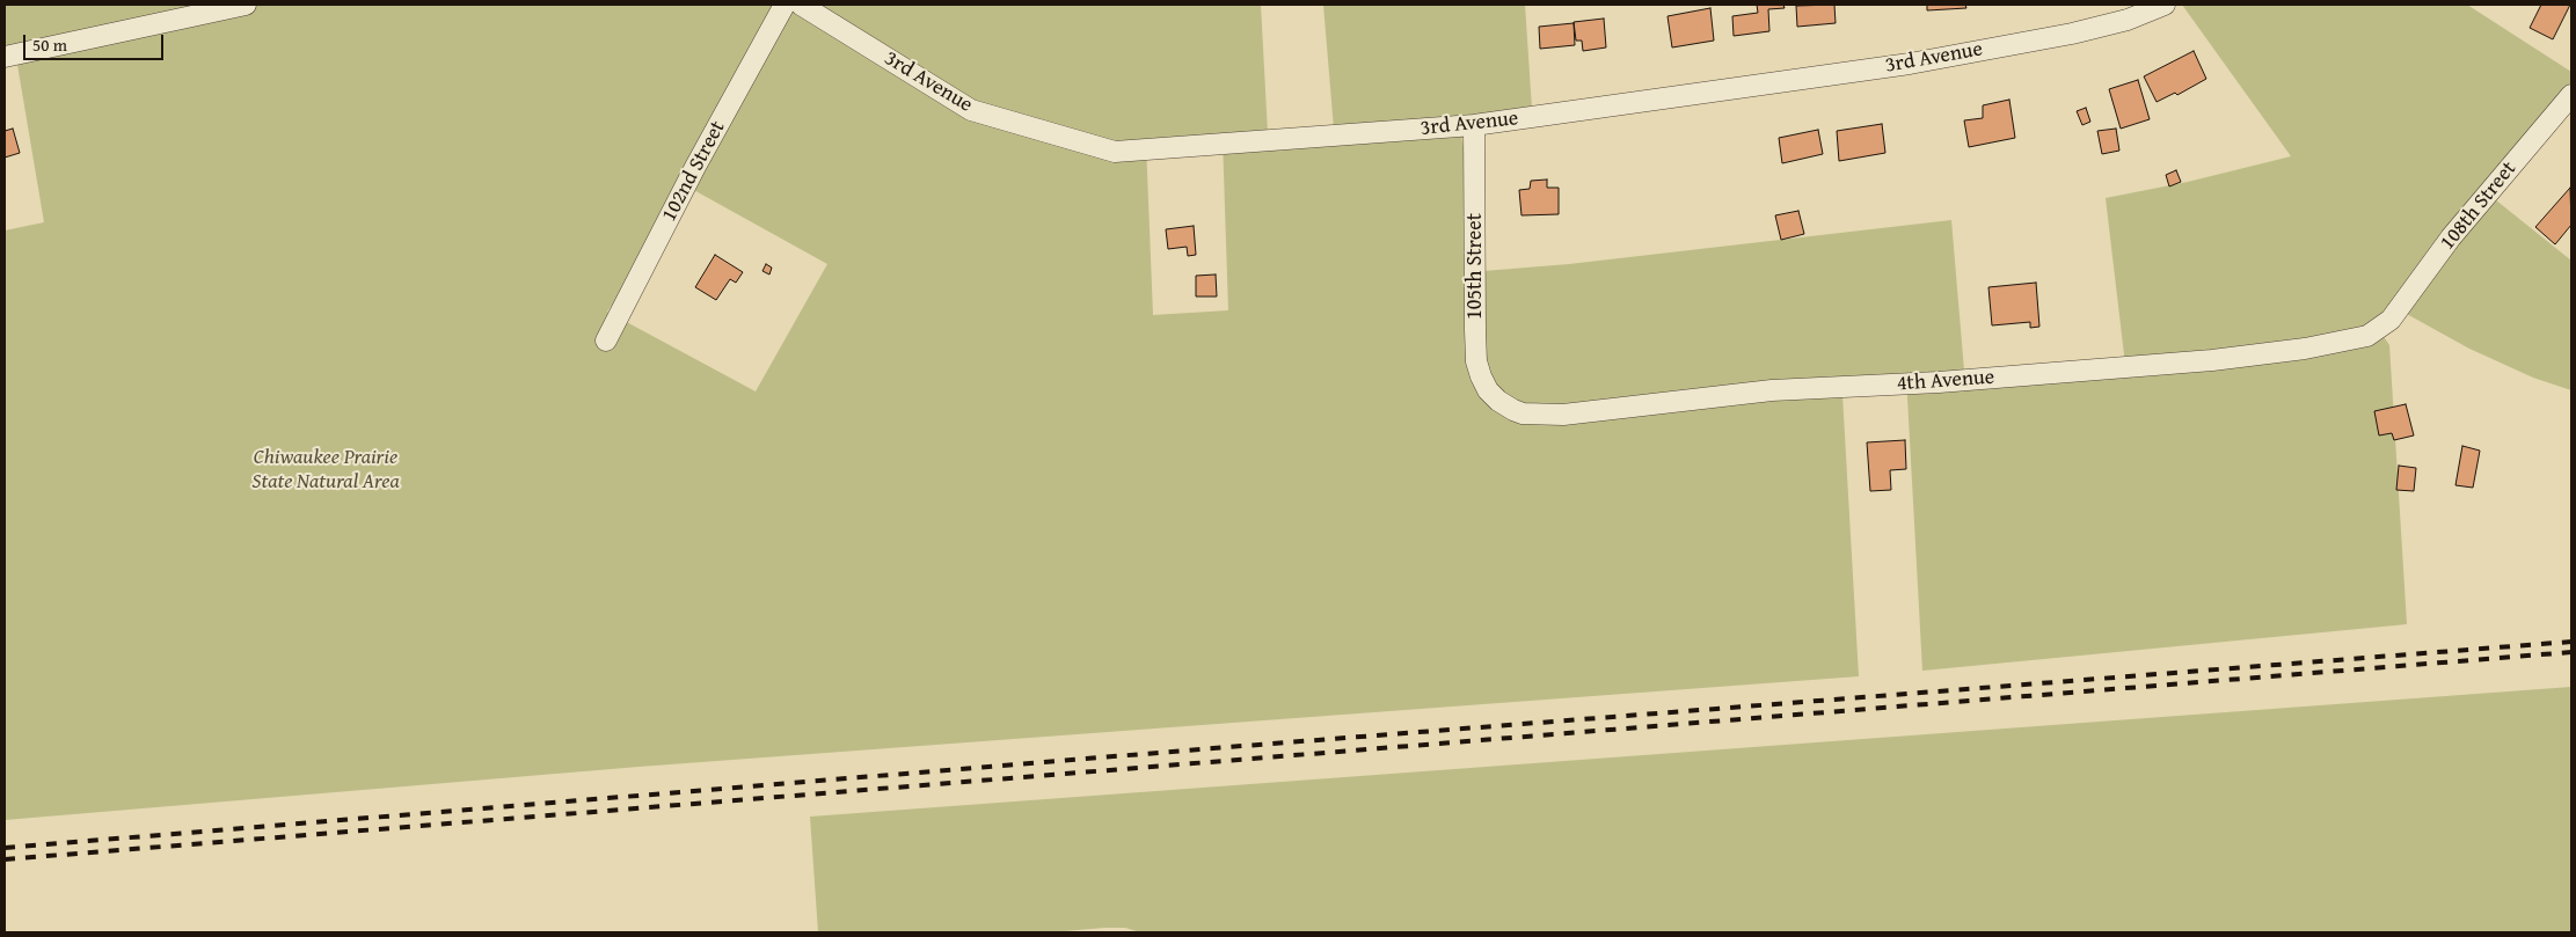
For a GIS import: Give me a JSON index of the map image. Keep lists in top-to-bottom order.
{
  "streets": {
    "street": [
      "3rd Avenue",
      "102nd Street",
      "108th Street",
      "105th Street",
      "4th Avenue"
    ]
  },
  "crossings": [
    ["3rd Avenue", "105th Street"],
    ["108th Street", "4th Avenue"],
    ["105th Street", "4th Avenue"]
  ],
  "parks": ["Chiwaukee Prairie State Natural Area"],
  "scale_bar": "50 m"
}
